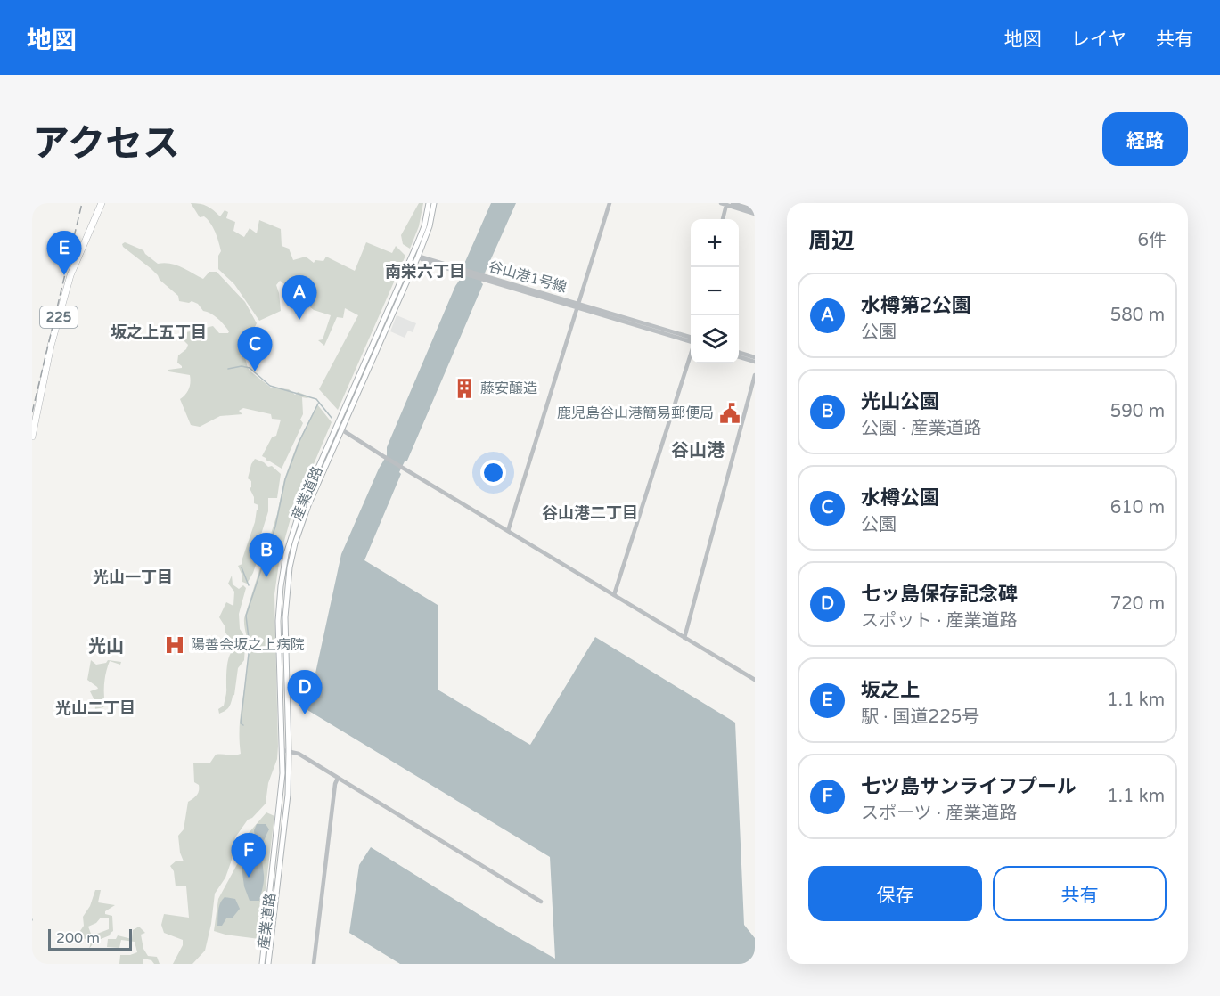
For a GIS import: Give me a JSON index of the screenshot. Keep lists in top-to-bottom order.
{
  "streets": {
    "highway": ["225"],
    "main road": ["産業道路"],
    "street": ["谷山港1号線"]
  },
  "crossings": [
    ["谷山港1号線", "産業道路"]
  ],
  "districts": [
    "南栄六丁目",
    "坂之上五丁目",
    "谷山港",
    "谷山港二丁目",
    "光山一丁目",
    "光山",
    "光山二丁目"
  ],
  "places": {
    "building": ["藤安醸造"],
    "public building": ["鹿児島谷山港簡易郵便局"],
    "hospital": ["陽善会坂之上病院"]
  },
  "scale_bar": "200 m",
  "page": {
    "header": "地図",
    "nav": ["地図", "レイヤ", "共有"],
    "title": "アクセス",
    "buttons": [
      "経路",
      ["保存", "共有"]
    ],
    "heading": ["周辺", "6件"],
    "map_buttons": ["+", "−"],
    "pins": [
      "E",
      "A",
      "C",
      "B",
      "D",
      "F"
    ],
    "list": [
      {
        "mark": "A",
        "name": "水樽第2公園",
        "note": "公園",
        "value": "580 m"
      },
      {
        "mark": "B",
        "name": "光山公園",
        "note": "公園 · 産業道路",
        "value": "590 m"
      },
      {
        "mark": "C",
        "name": "水樽公園",
        "note": "公園",
        "value": "610 m"
      },
      {
        "mark": "D",
        "name": "七ッ島保存記念碑",
        "note": "スポット · 産業道路",
        "value": "720 m"
      },
      {
        "mark": "E",
        "name": "坂之上",
        "note": "駅 · 国道225号",
        "value": "1.1 km"
      },
      {
        "mark": "F",
        "name": "七ツ島サンライフプール",
        "note": "スポーツ · 産業道路",
        "value": "1.1 km"
      }
    ],
    "scale": "200 m"
  }
}
